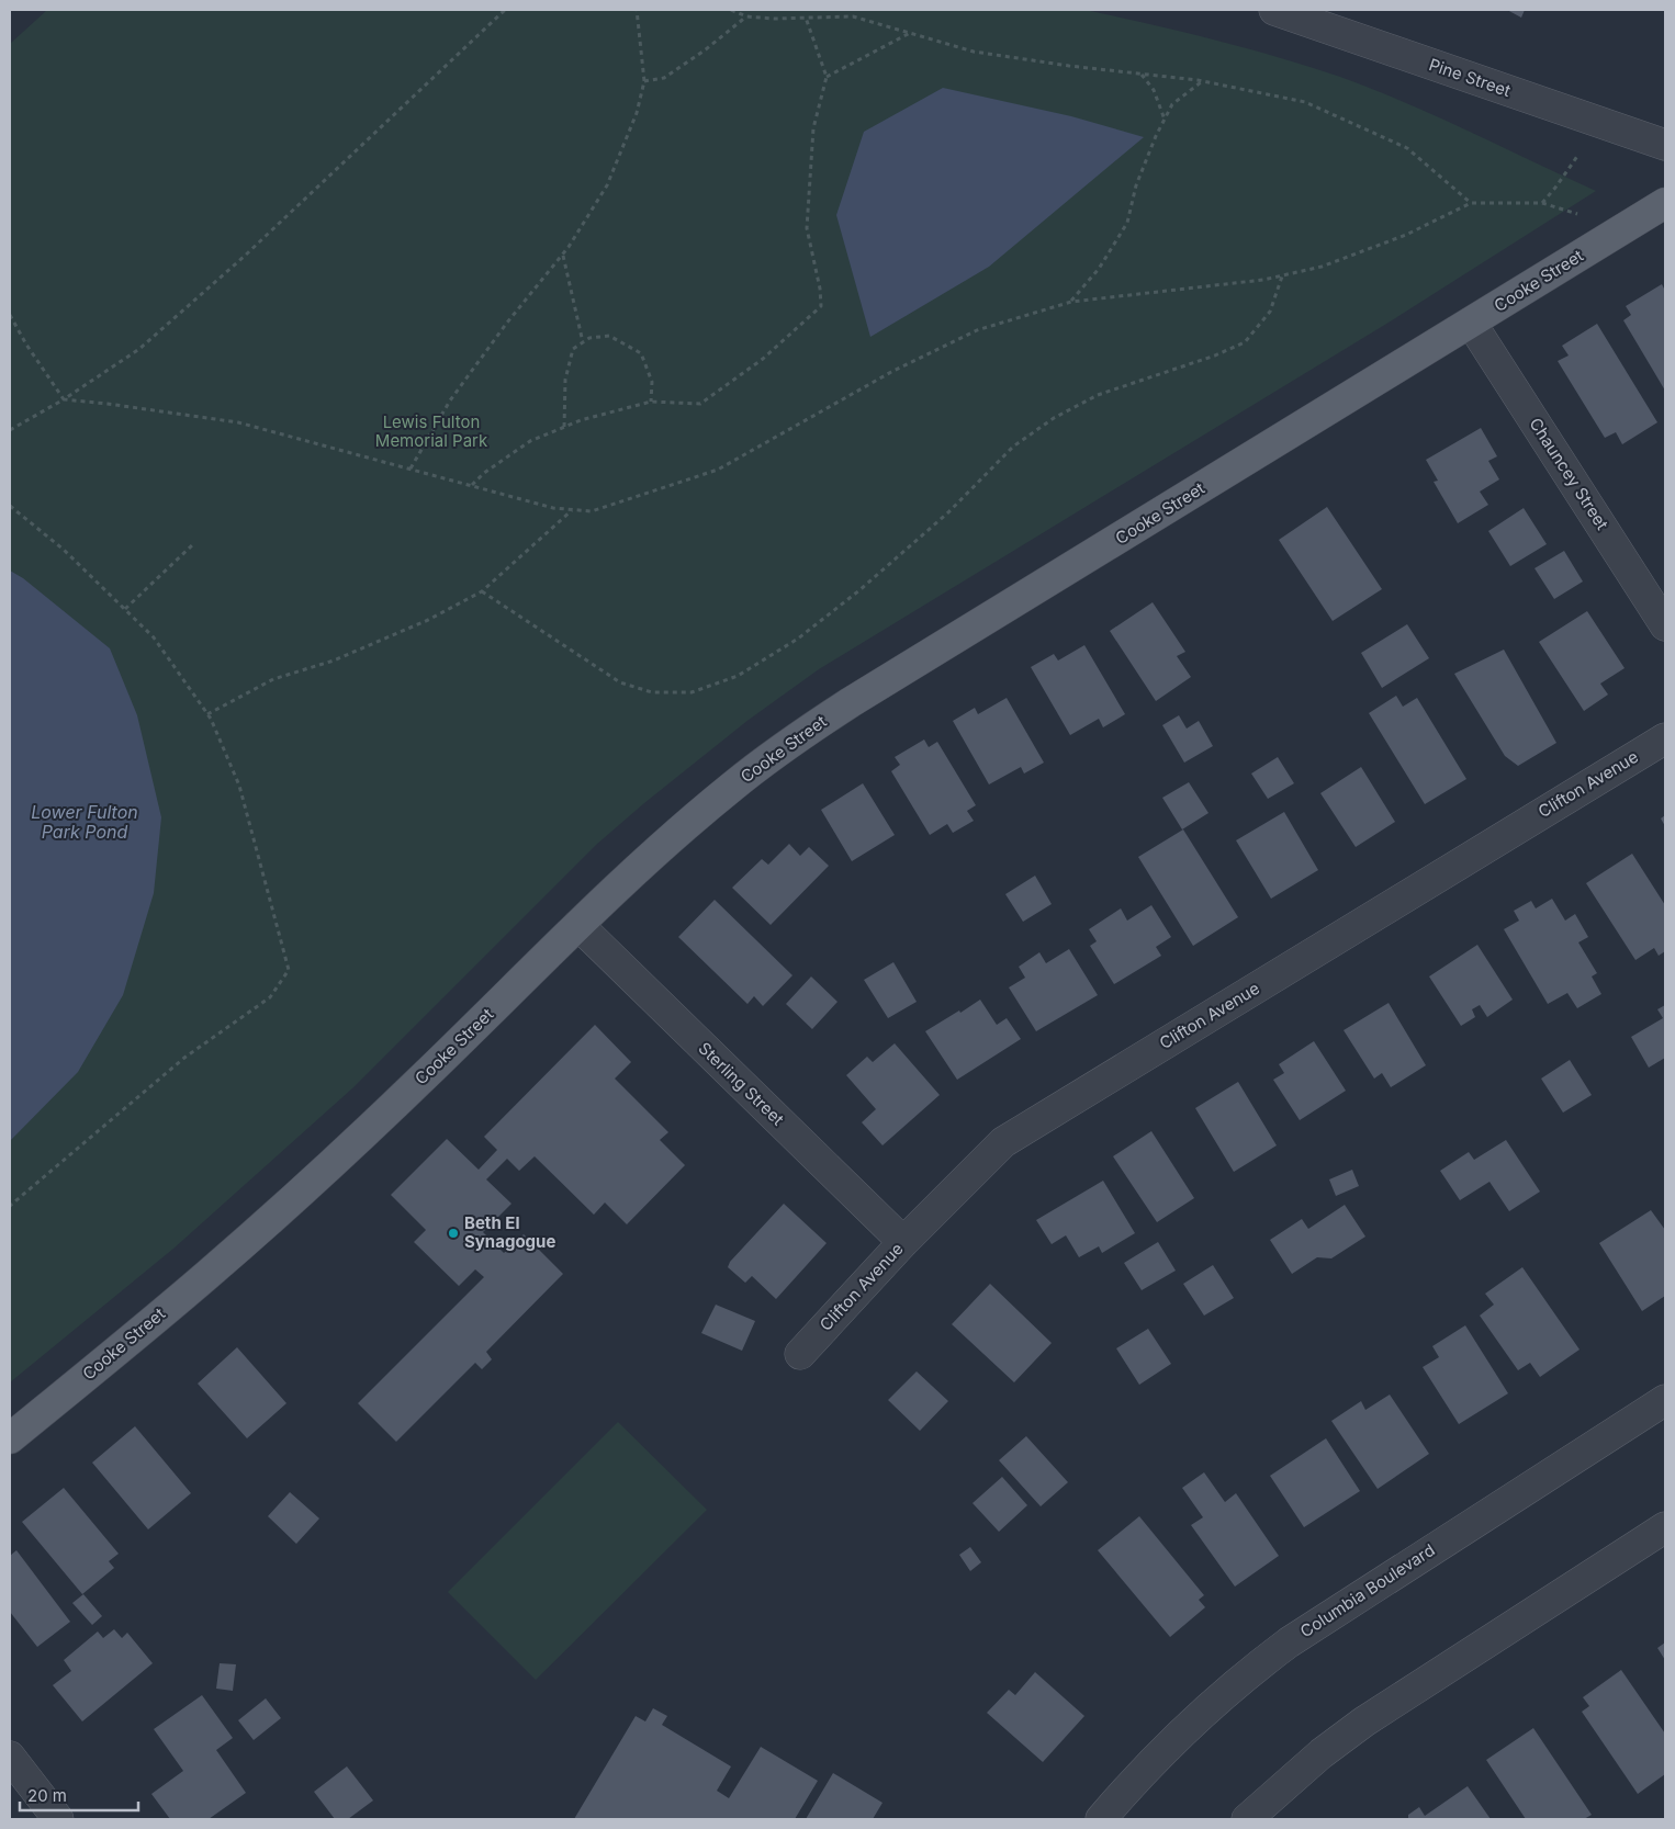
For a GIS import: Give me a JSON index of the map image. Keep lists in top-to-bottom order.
{
  "streets": {
    "main road": ["Cooke Street"],
    "street": [
      "Pine Street",
      "Chauncey Street",
      "Clifton Avenue",
      "Sterling Street",
      "Columbia Boulevard"
    ]
  },
  "crossings": [
    ["Cooke Street", "Chauncey Street"],
    ["Cooke Street", "Sterling Street"],
    ["Clifton Avenue", "Sterling Street"]
  ],
  "water": ["Lower Fulton Park Pond"],
  "parks": ["Lewis Fulton Memorial Park"],
  "places": ["Beth El Synagogue"],
  "scale_bar": "20 m"
}
